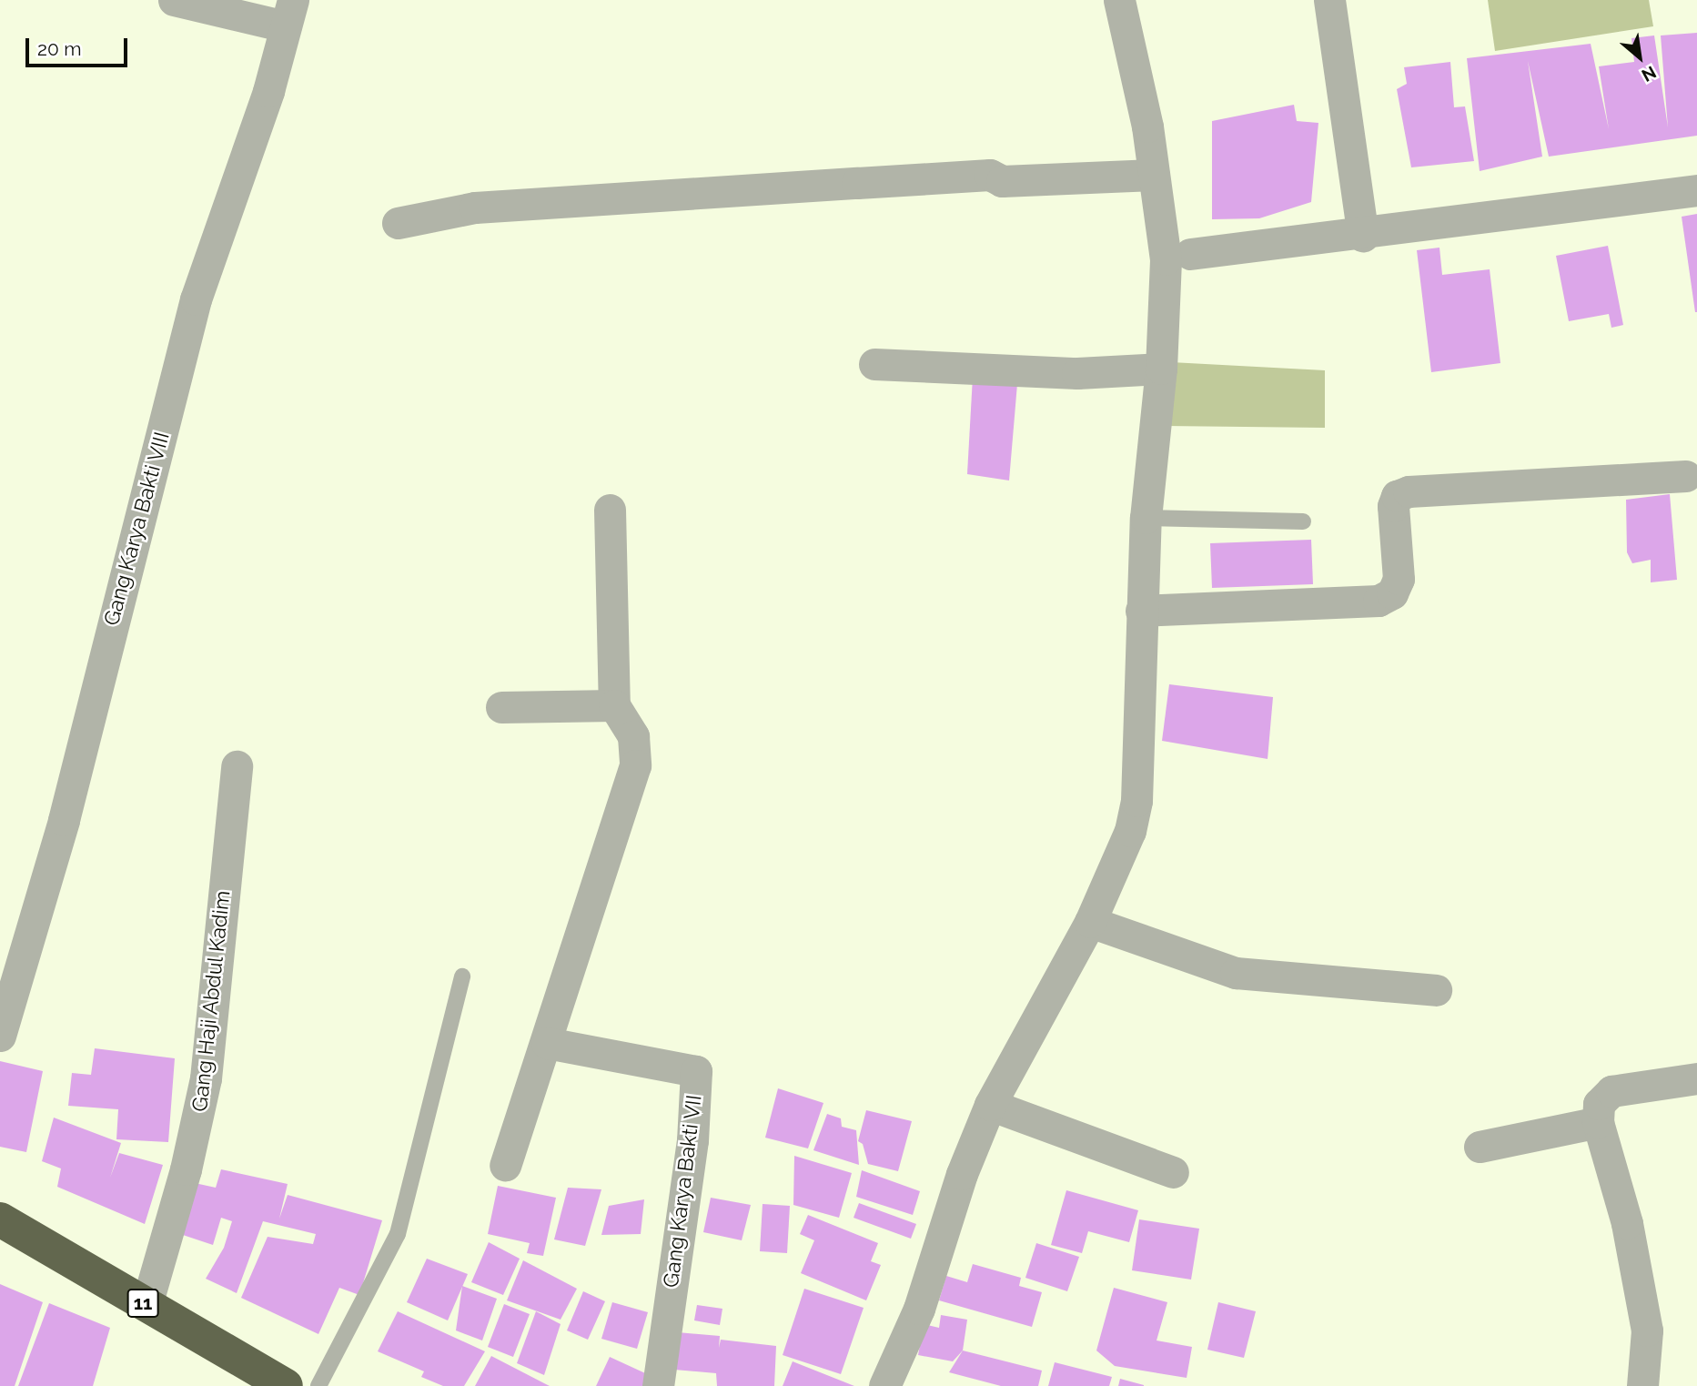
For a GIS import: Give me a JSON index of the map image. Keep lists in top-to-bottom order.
{
  "streets": {
    "highway": ["11"],
    "street": ["Gang Karya Bakti VIII", "Gang Haji Abdul Kadim", "Gang Karya Bakti VII"]
  },
  "crossings": [
    ["Gang Haji Abdul Kadim", "11"]
  ],
  "scale_bar": "20 m",
  "north": "bottom right"
}
